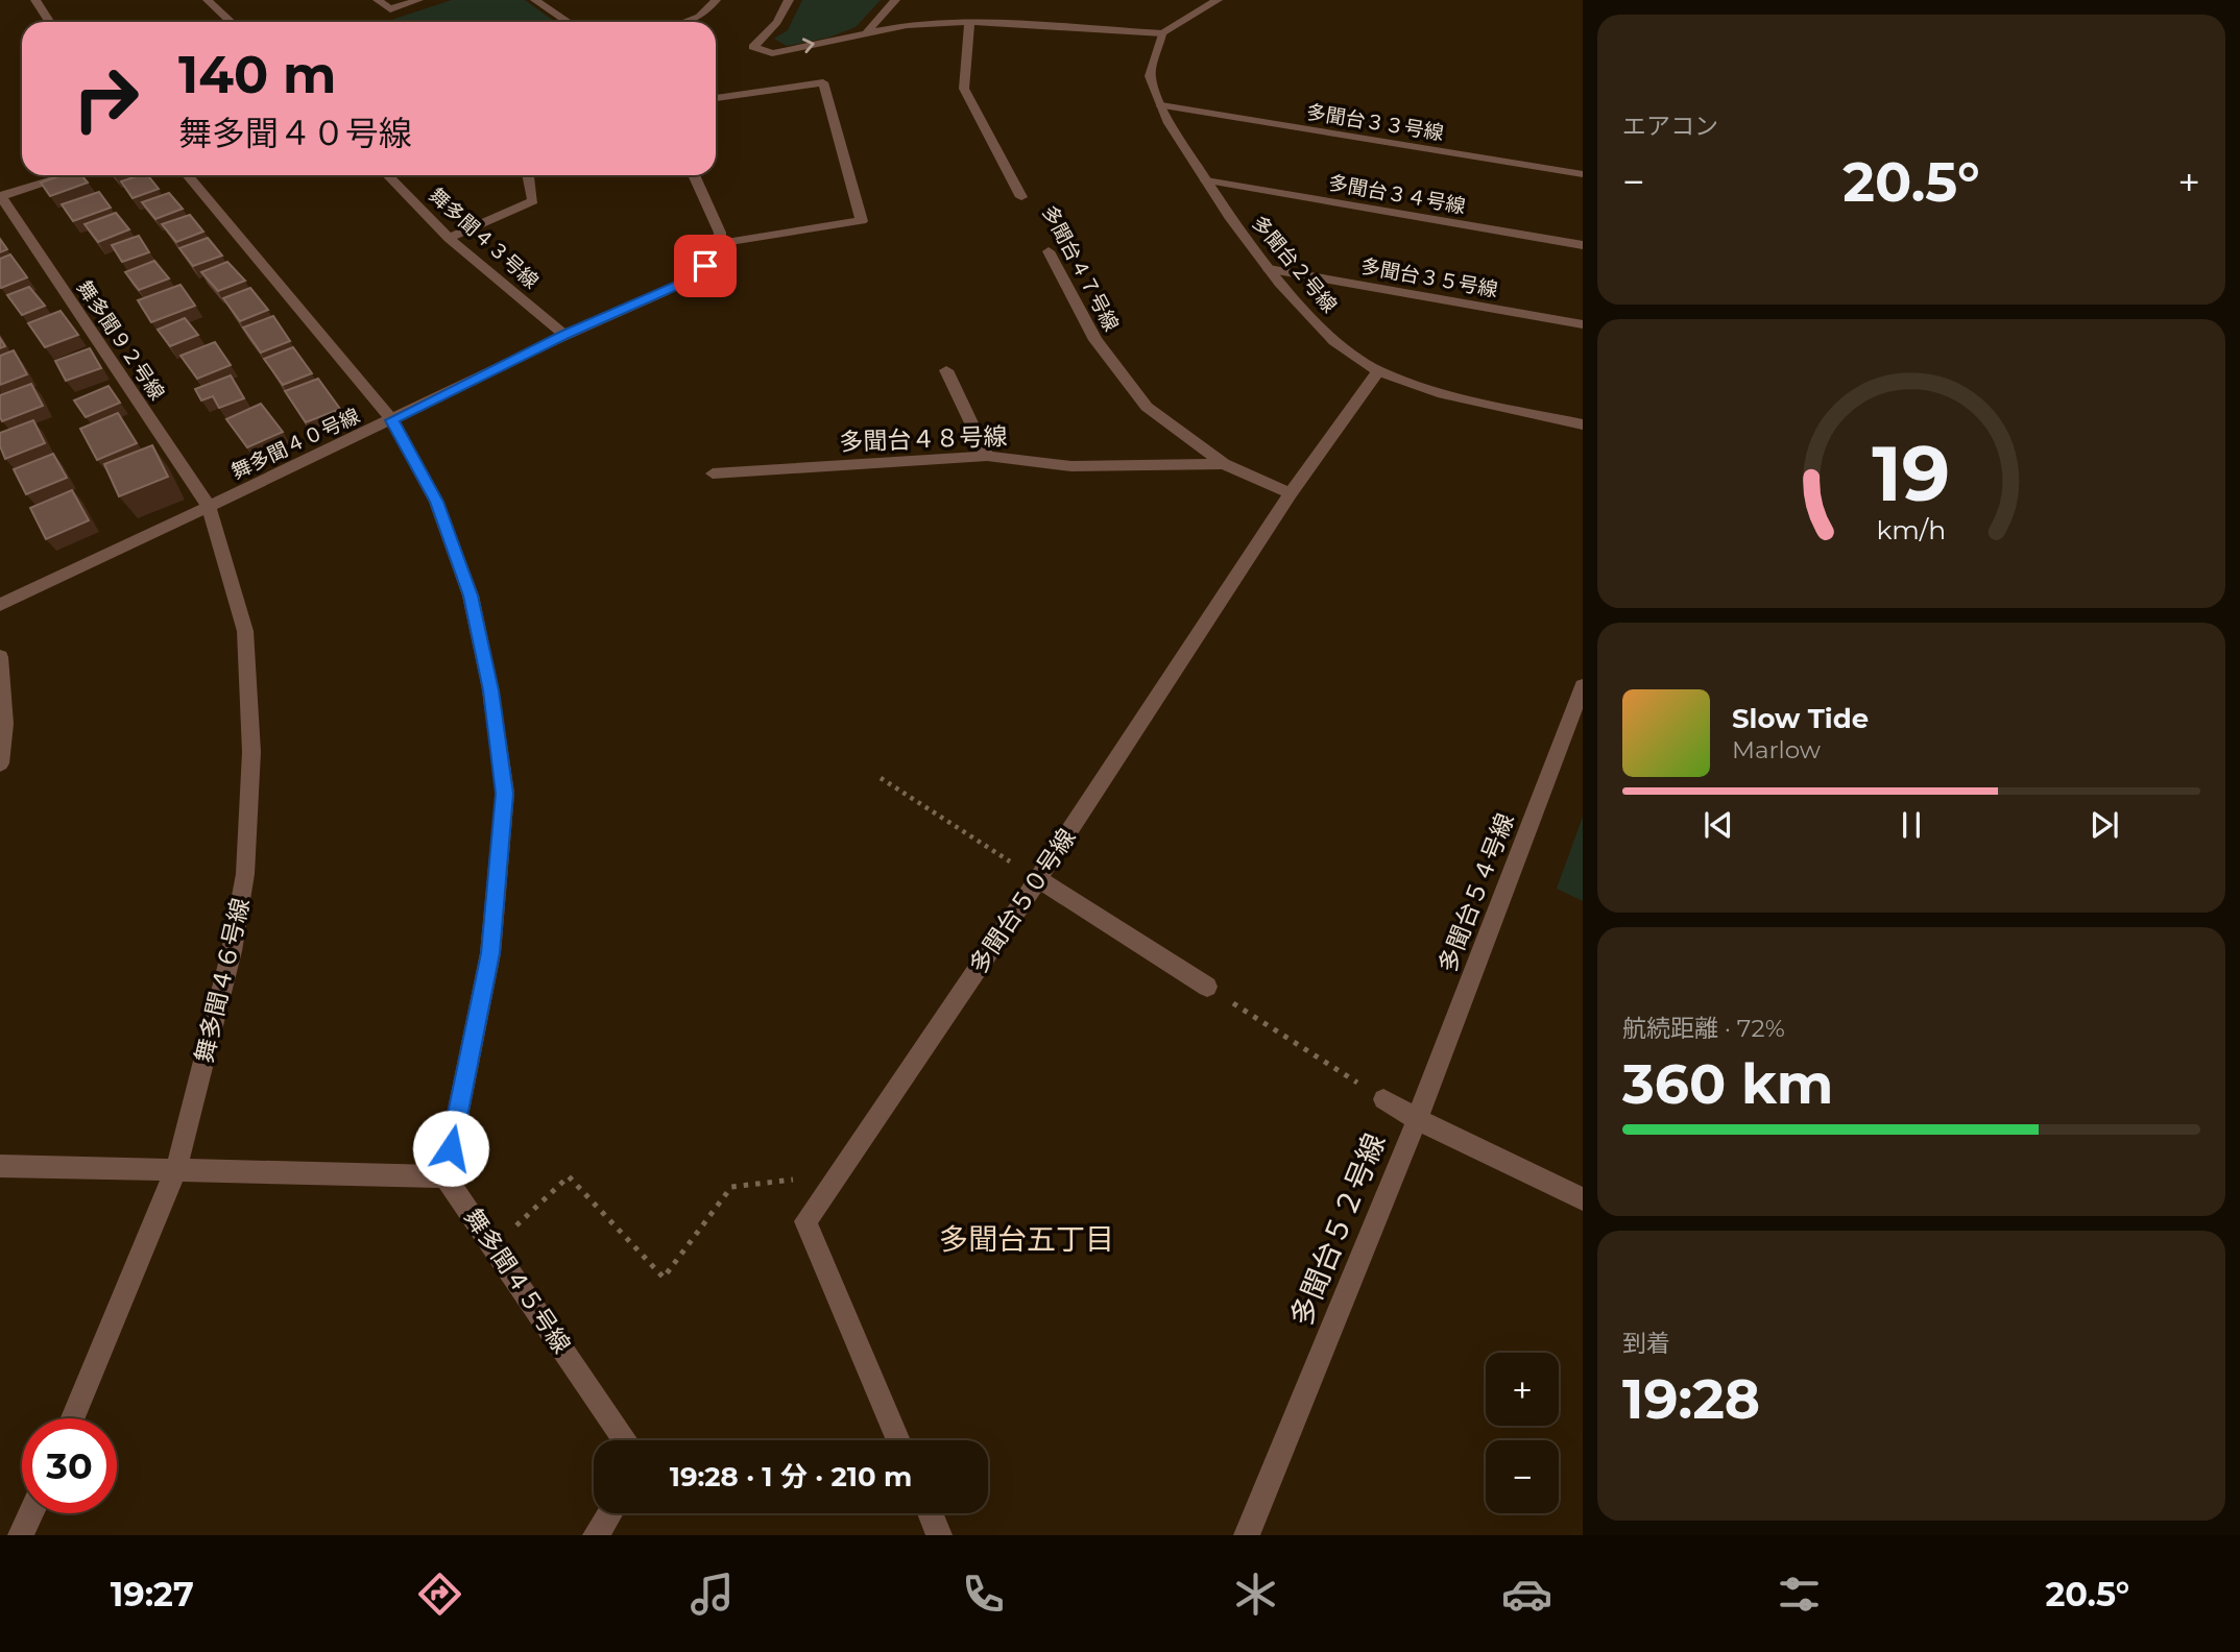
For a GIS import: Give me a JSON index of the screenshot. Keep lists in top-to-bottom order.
{
  "streets": {
    "street": [
      "多聞台３３号線",
      "多聞台３４号線",
      "舞多聞４３号線",
      "多聞台２号線",
      "多聞台４７号線",
      "多聞台３５号線",
      "舞多聞９２号線",
      "多聞台４８号線",
      "舞多聞４０号線",
      "多聞台５４号線",
      "多聞台５０号線",
      "舞多聞４６号線",
      "多聞台５２号線",
      "舞多聞４５号線"
    ]
  },
  "crossings": [
    ["多聞台３３号線", "多聞台２号線"],
    ["多聞台３４号線", "多聞台２号線"],
    ["舞多聞４３号線", "舞多聞４０号線"],
    ["多聞台２号線", "多聞台３５号線"],
    ["多聞台２号線", "多聞台５０号線"],
    ["多聞台４７号線", "多聞台４８号線"],
    ["多聞台４７号線", "多聞台５０号線"],
    ["舞多聞９２号線", "舞多聞４０号線"],
    ["舞多聞９２号線", "舞多聞４６号線"],
    ["舞多聞４０号線", "舞多聞４６号線"],
    ["多聞台５４号線", "多聞台５２号線"]
  ],
  "districts": ["多聞台五丁目"],
  "page": {
    "tile": [
      "エアコン",
      ["航続距離 · 72%", "360 km"],
      ["到着", "19:28"]
    ],
    "turn": ["140 m", "舞多聞４０号線"],
    "heat": ["−", "20.5°", "+"],
    "song": ["Slow Tide", "Marlow"],
    "map_buttons": ["+", "−"],
    "limit": "30",
    "trip": "19:28 · 1 分 · 210 m",
    "tabs": ["19:27", "20.5°"],
    "gauge": ["19", "km/h"]
  }
}
